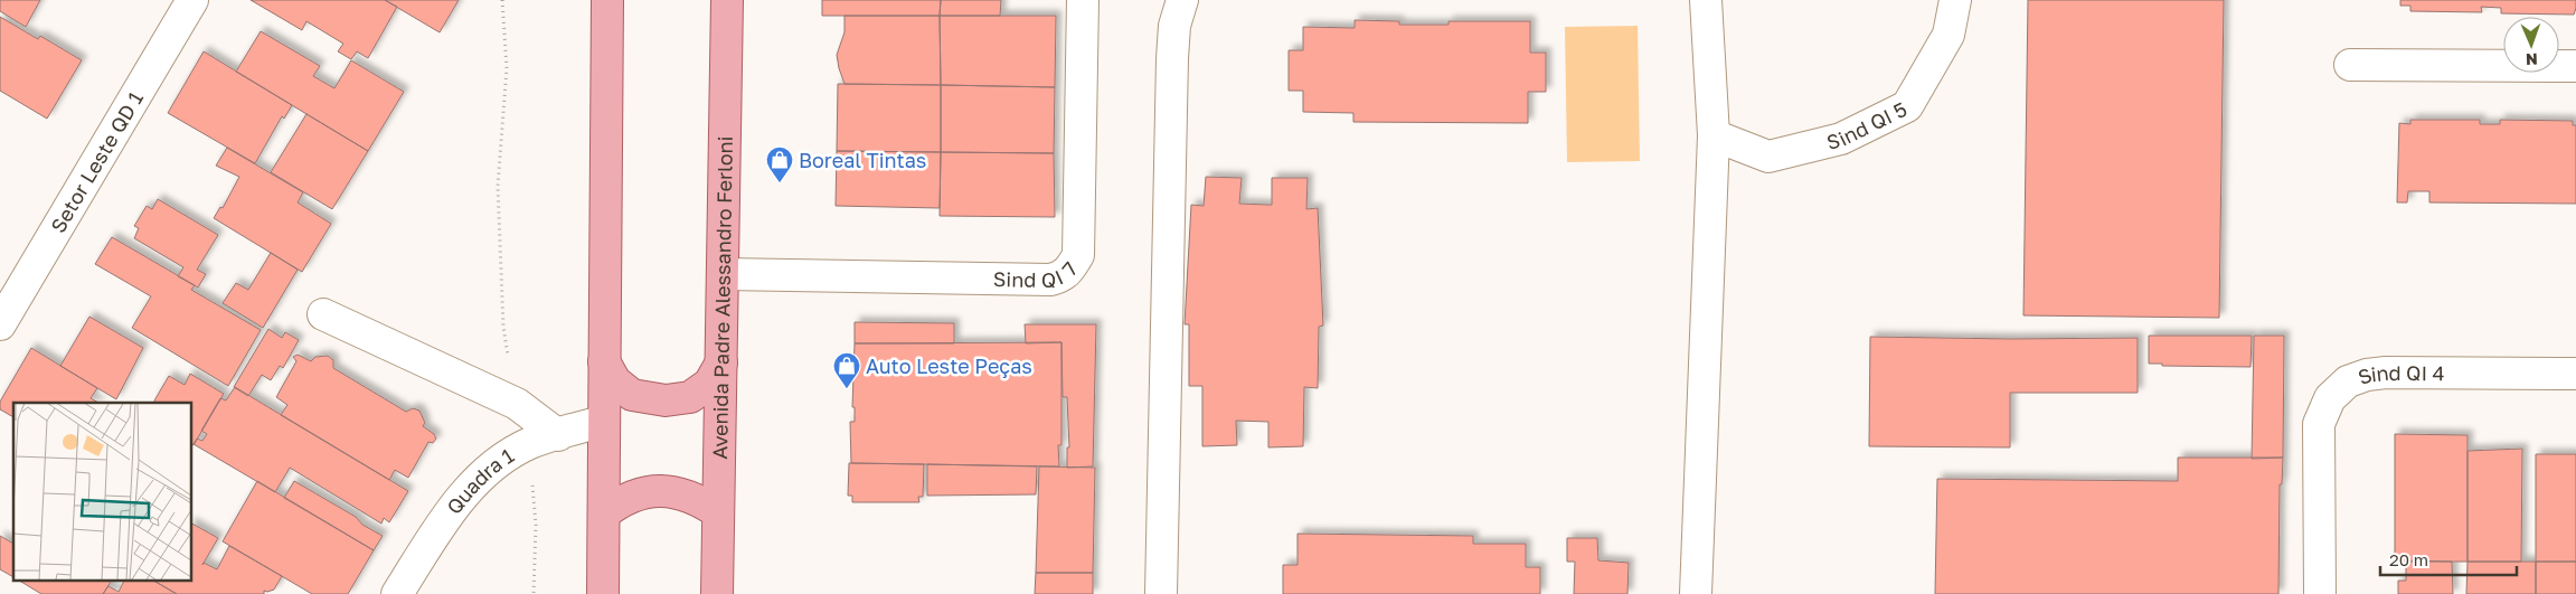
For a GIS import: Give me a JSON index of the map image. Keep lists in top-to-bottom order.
{
  "streets": {
    "main road": ["Avenida Padre Alessandro Ferloni"],
    "street": [
      "Sind QI 5",
      "Setor Leste QD 1",
      "Sind QI 7",
      "Sind QI 4",
      "Quadra 1"
    ]
  },
  "crossings": [
    ["Sind QI 7", "Avenida Padre Alessandro Ferloni"]
  ],
  "places": {
    "shop": ["Boreal Tintas", "Auto Leste Peças"]
  },
  "scale_bar": "20 m",
  "north": "bottom"
}
